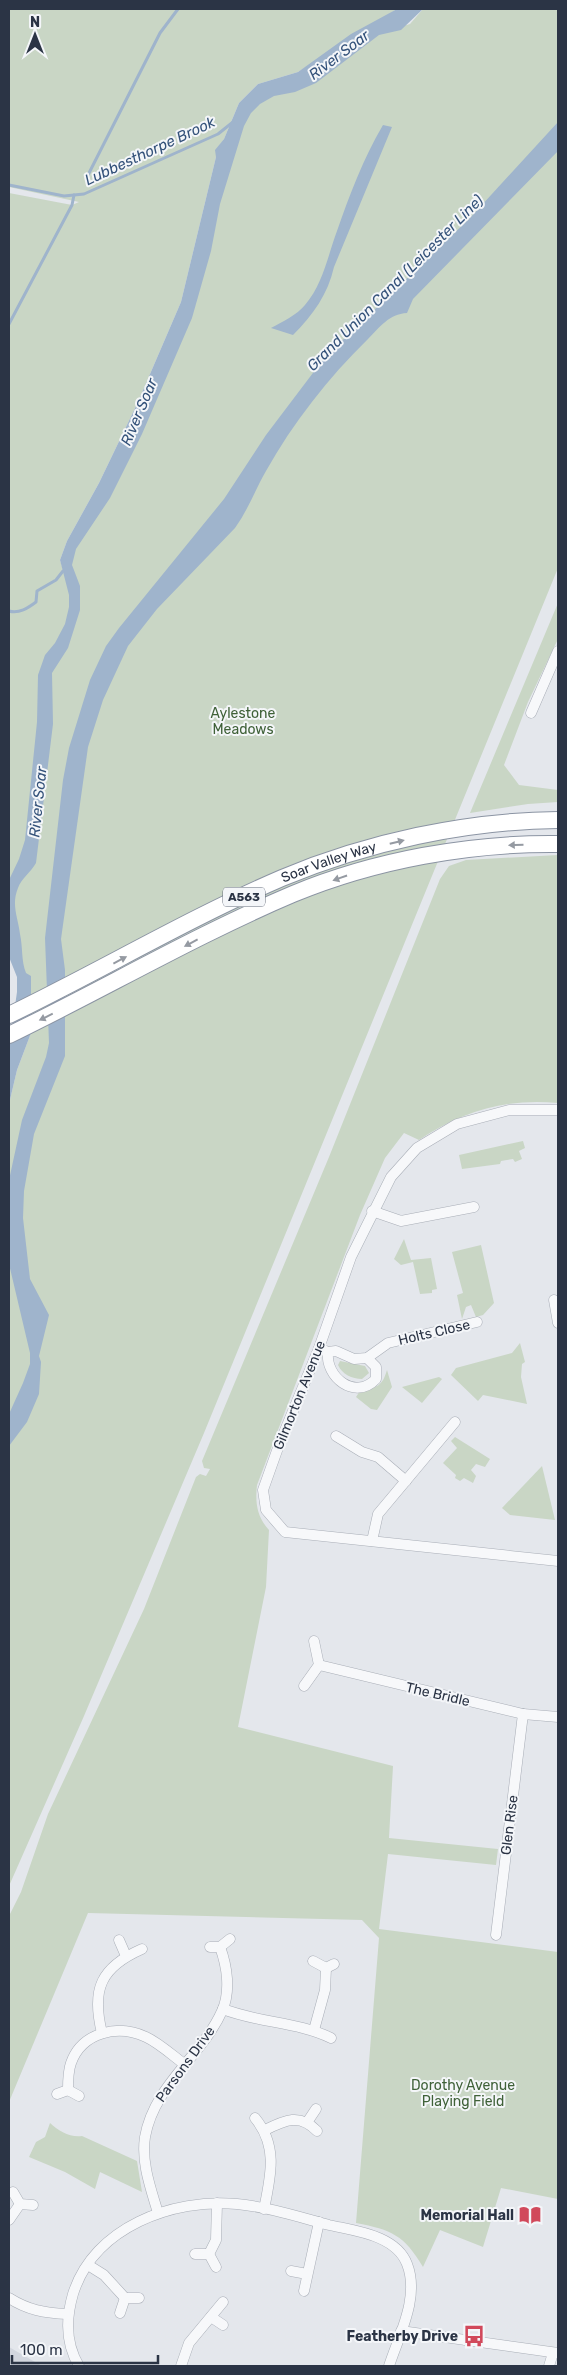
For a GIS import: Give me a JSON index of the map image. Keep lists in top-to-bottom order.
{
  "streets": {
    "highway": ["Soar Valley Way", "A563"],
    "street": [
      "Holts Close",
      "Gilmorton Avenue",
      "The Bridle",
      "Glen Rise",
      "Parsons Drive"
    ]
  },
  "crossings": [
    ["The Bridle", "Glen Rise"]
  ],
  "water": ["River Soar", "Lubbesthorpe Brook", "Grand Union Canal (Leicester Line)"],
  "parks": ["Aylestone Meadows", "Dorothy Avenue Playing Field"],
  "places": {
    "library": ["Memorial Hall"],
    "bus stop": ["Featherby Drive"]
  },
  "scale_bar": "100 m",
  "north": "top"
}
